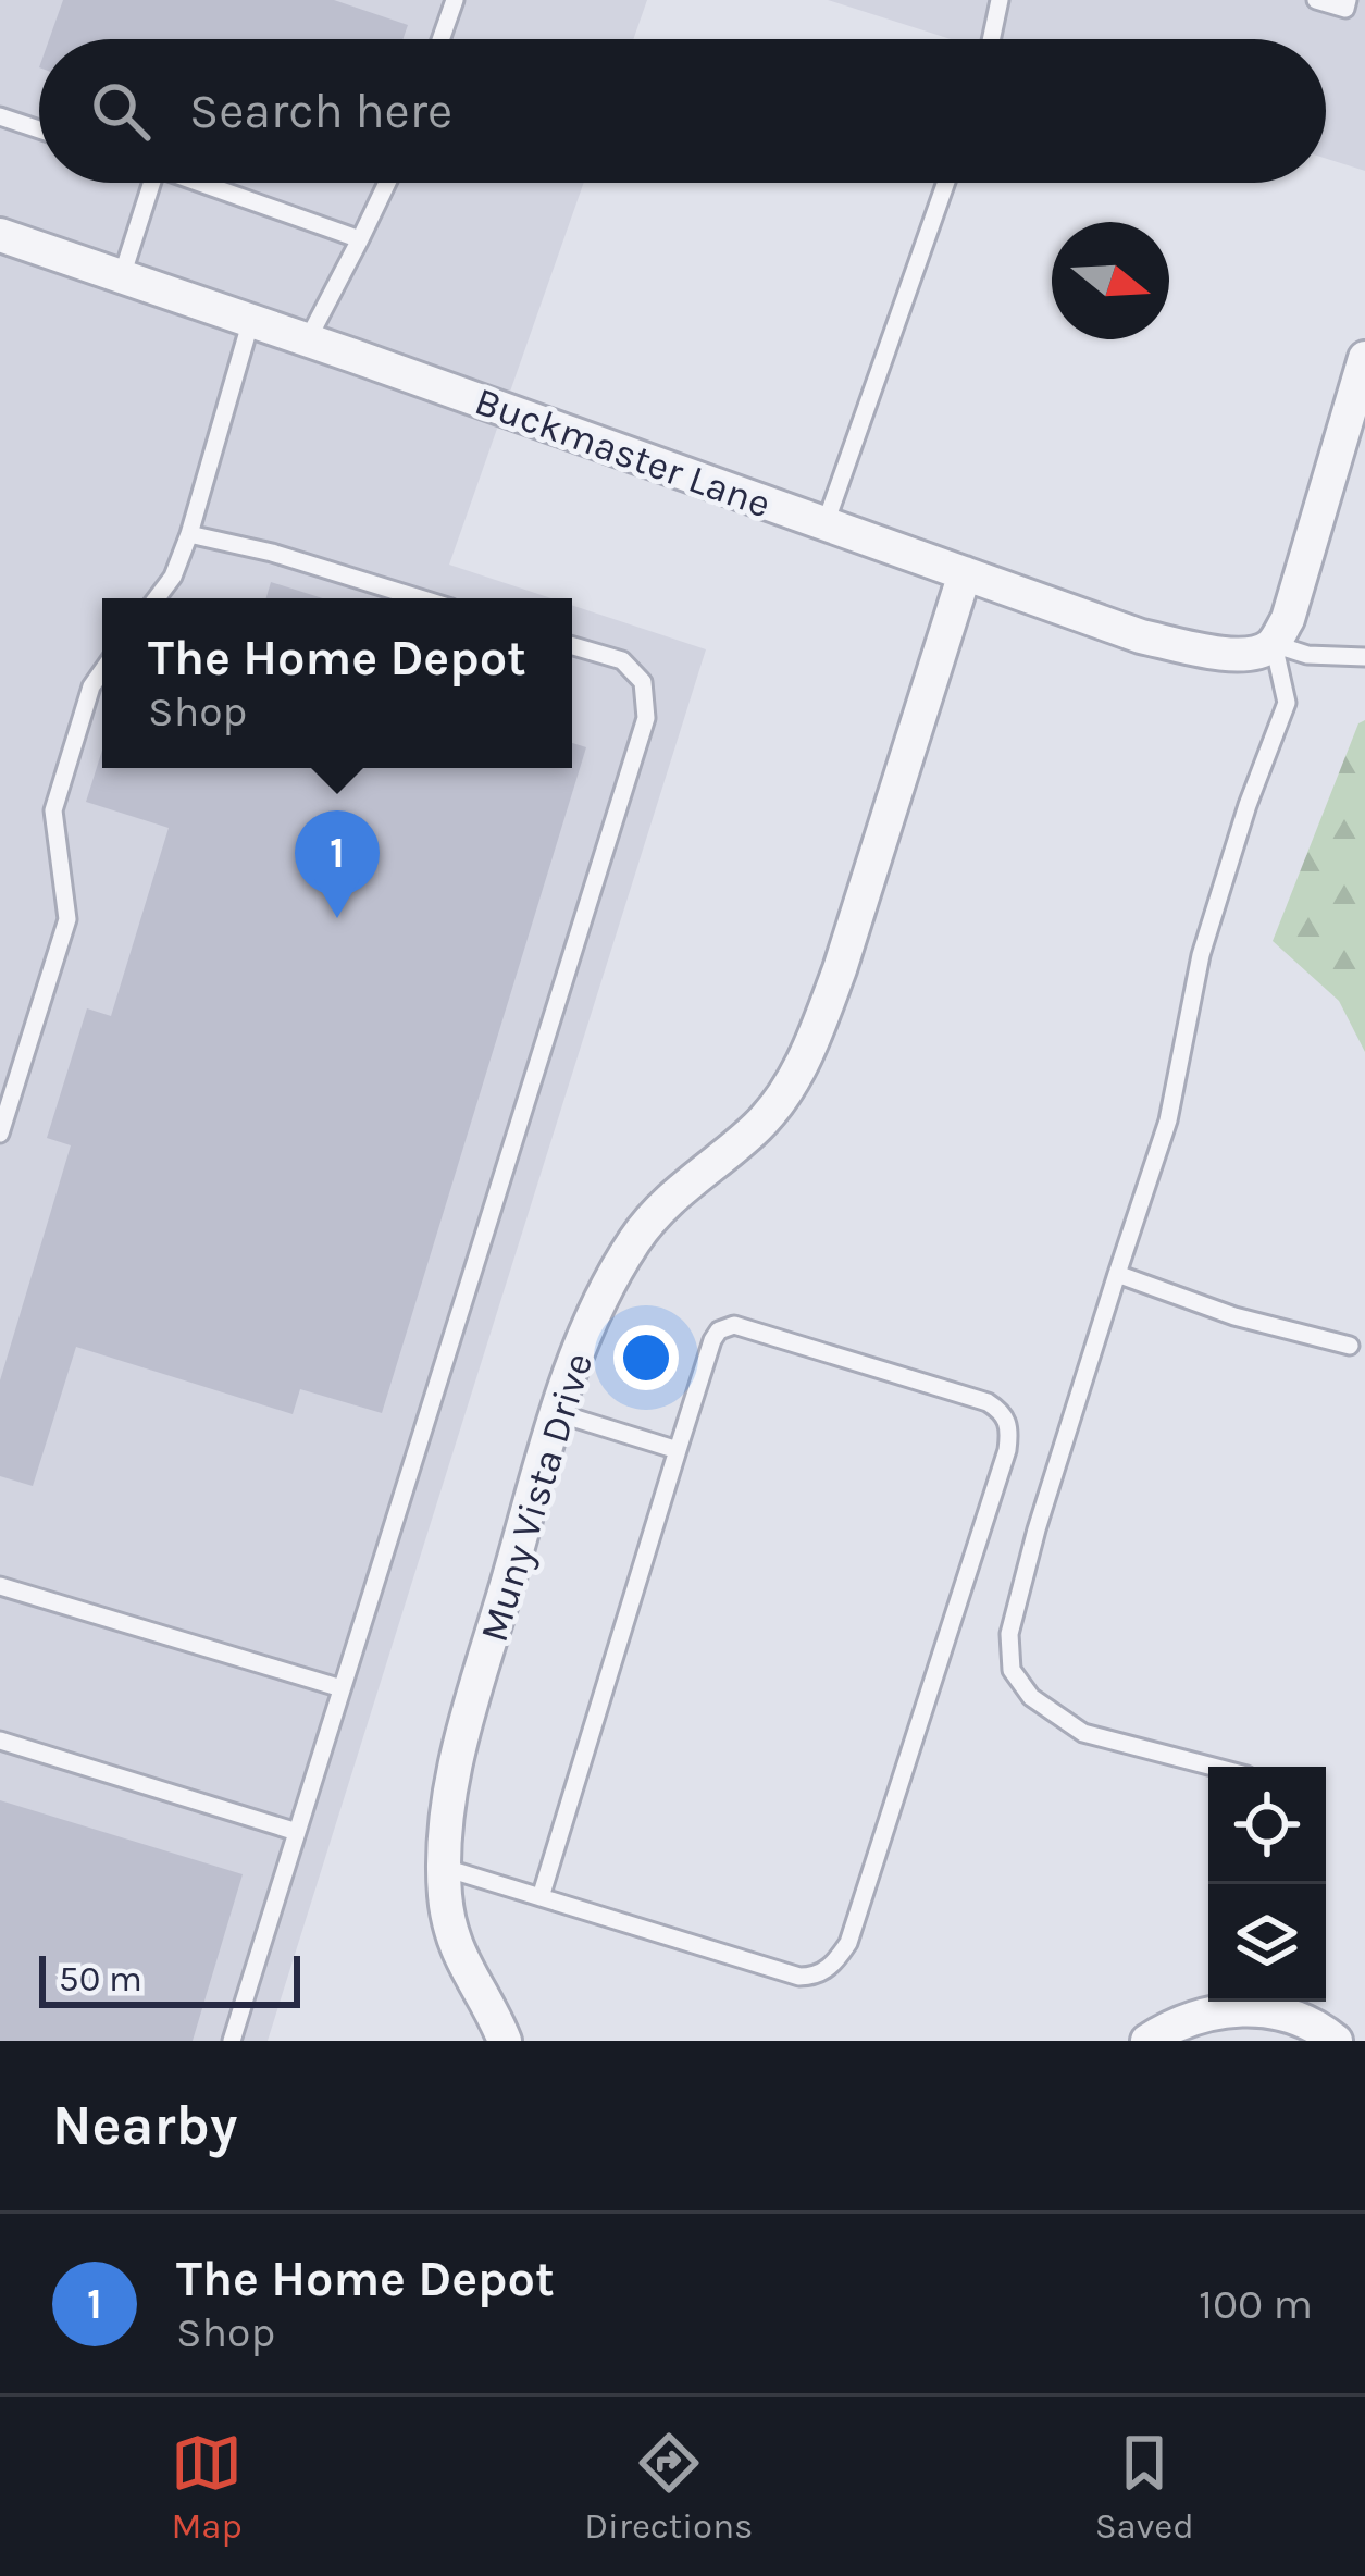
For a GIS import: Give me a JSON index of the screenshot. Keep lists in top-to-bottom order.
{
  "streets": {
    "street": ["Buckmaster Lane", "Muny Vista Drive"]
  },
  "crossings": [
    ["Buckmaster Lane", "Muny Vista Drive"]
  ],
  "scale_bar": "50 m",
  "north": "right",
  "page": {
    "search": "Search here",
    "popup": ["The Home Depot", "Shop"],
    "pins": "1",
    "scale": "50 m",
    "heading": "Nearby",
    "list": [
      {
        "mark": "1",
        "name": "The Home Depot",
        "note": "Shop",
        "value": "100 m"
      }
    ],
    "nav": ["Map", "Directions", "Saved"]
  }
}
